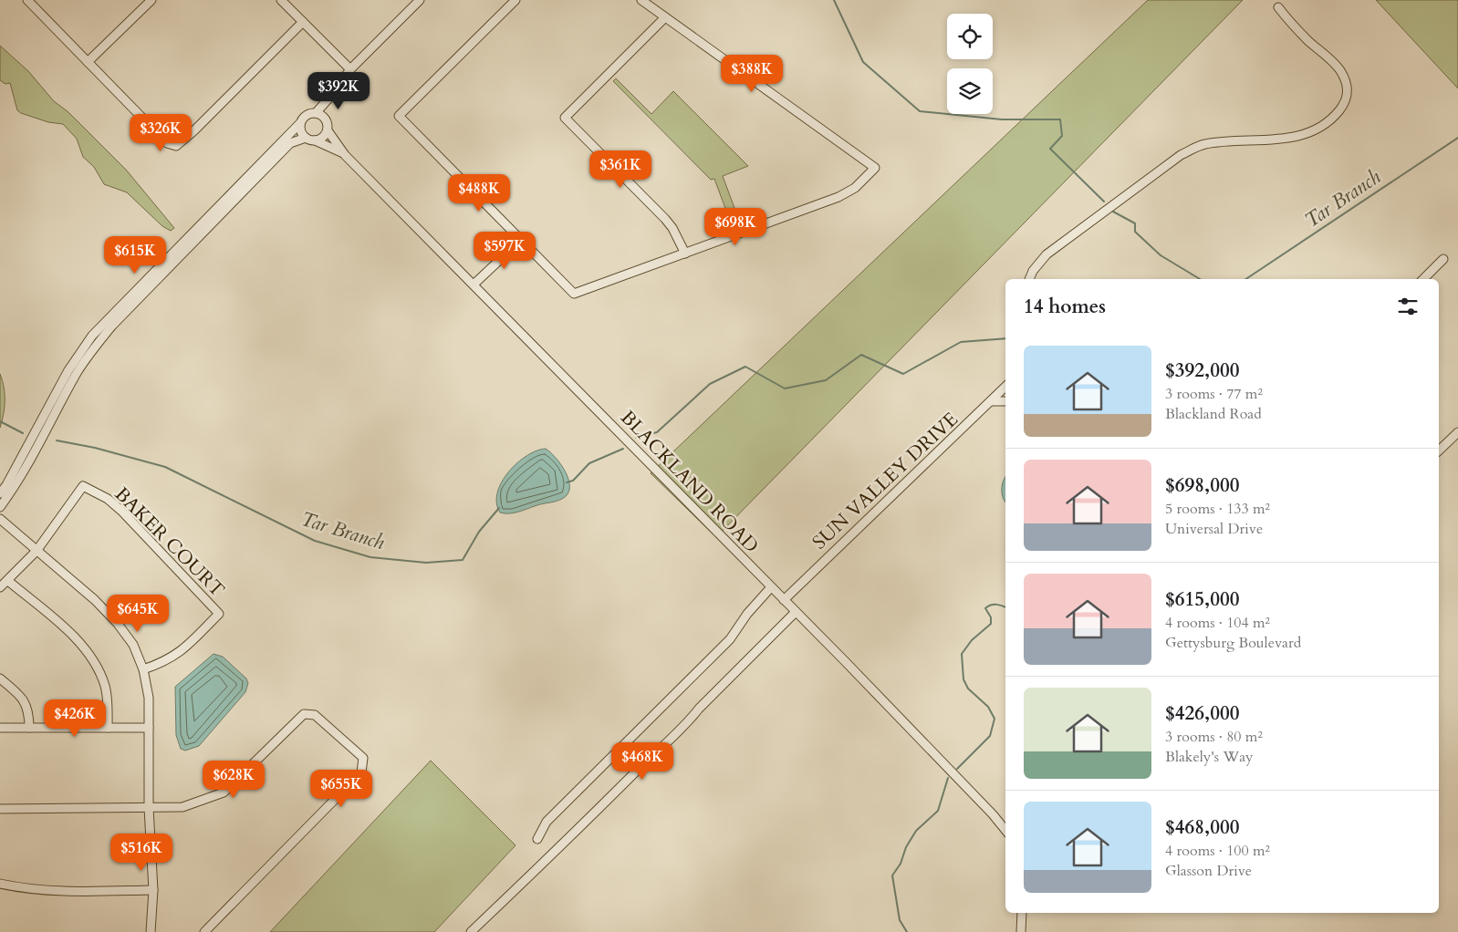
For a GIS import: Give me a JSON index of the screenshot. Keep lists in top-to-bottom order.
{
  "streets": {
    "street": ["SUN VALLEY DRIVE", "BLACKLAND ROAD", "BAKER COURT"]
  },
  "crossings": [
    ["SUN VALLEY DRIVE", "BLACKLAND ROAD"]
  ],
  "water": ["Tar Branch"],
  "page": {
    "price": [
      "$388K",
      "$392K",
      "$326K",
      "$361K",
      "$488K",
      "$698K",
      "$597K",
      "$615K",
      "$645K",
      "$426K",
      "$468K",
      "$628K",
      "$655K",
      "$516K"
    ],
    "heading": "14 homes",
    "list": [
      {
        "name": "$392,000",
        "note": "3 rooms · 77 m² · Blackland Road"
      },
      {
        "name": "$698,000",
        "note": "5 rooms · 133 m² · Universal Drive"
      },
      {
        "name": "$615,000",
        "note": "4 rooms · 104 m² · Gettysburg Boulevard"
      },
      {
        "name": "$426,000",
        "note": "3 rooms · 80 m² · Blakely's Way"
      },
      {
        "name": "$468,000",
        "note": "4 rooms · 100 m² · Glasson Drive"
      }
    ]
  }
}
